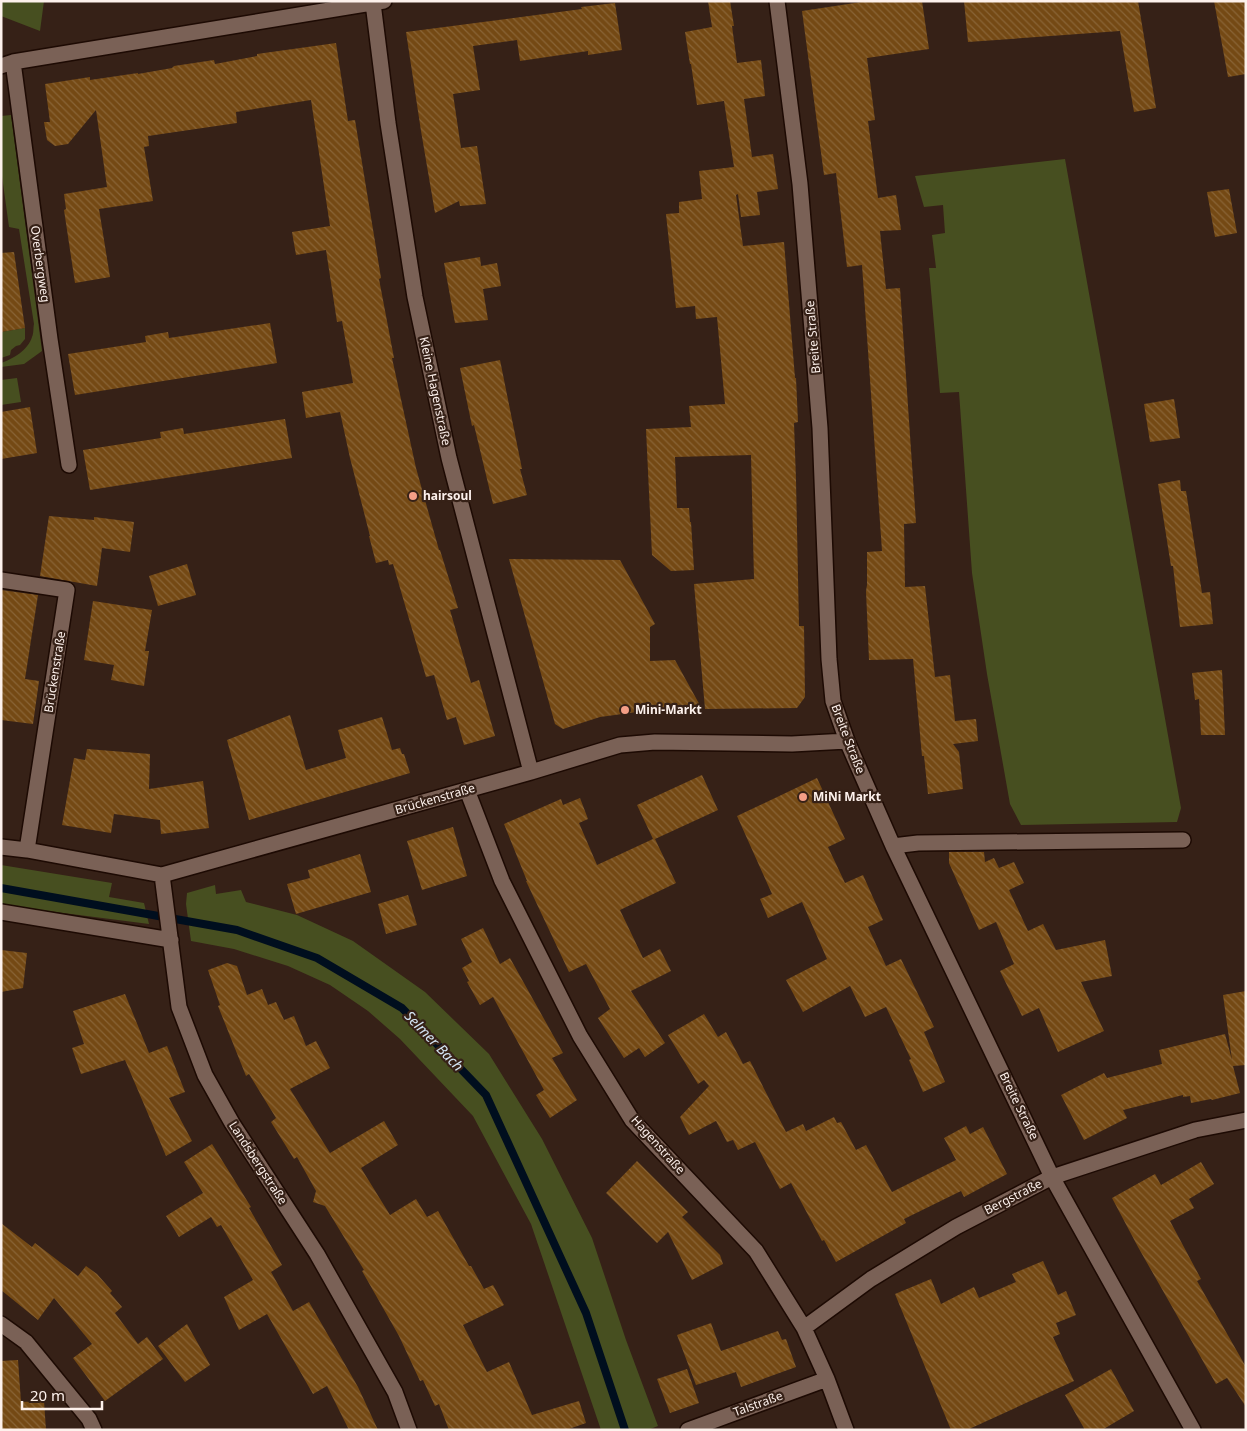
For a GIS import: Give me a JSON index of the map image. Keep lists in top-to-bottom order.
{
  "streets": {
    "street": [
      "Overbergweg",
      "Breite Straße",
      "Kleine Hagenstraße",
      "Brückenstraße",
      "Hagenstraße",
      "Landsbergstraße",
      "Bergstraße",
      "Talstraße"
    ]
  },
  "crossings": [
    ["Overbergweg", "Kleine Hagenstraße"],
    ["Breite Straße", "Brückenstraße"],
    ["Breite Straße", "Bergstraße"],
    ["Kleine Hagenstraße", "Brückenstraße"],
    ["Brückenstraße", "Hagenstraße"],
    ["Brückenstraße", "Landsbergstraße"],
    ["Hagenstraße", "Bergstraße"],
    ["Hagenstraße", "Talstraße"]
  ],
  "water": ["Selmer Bach"],
  "places": ["hairsoul", "Mini-Markt", "MiNi Markt"],
  "scale_bar": "20 m"
}
